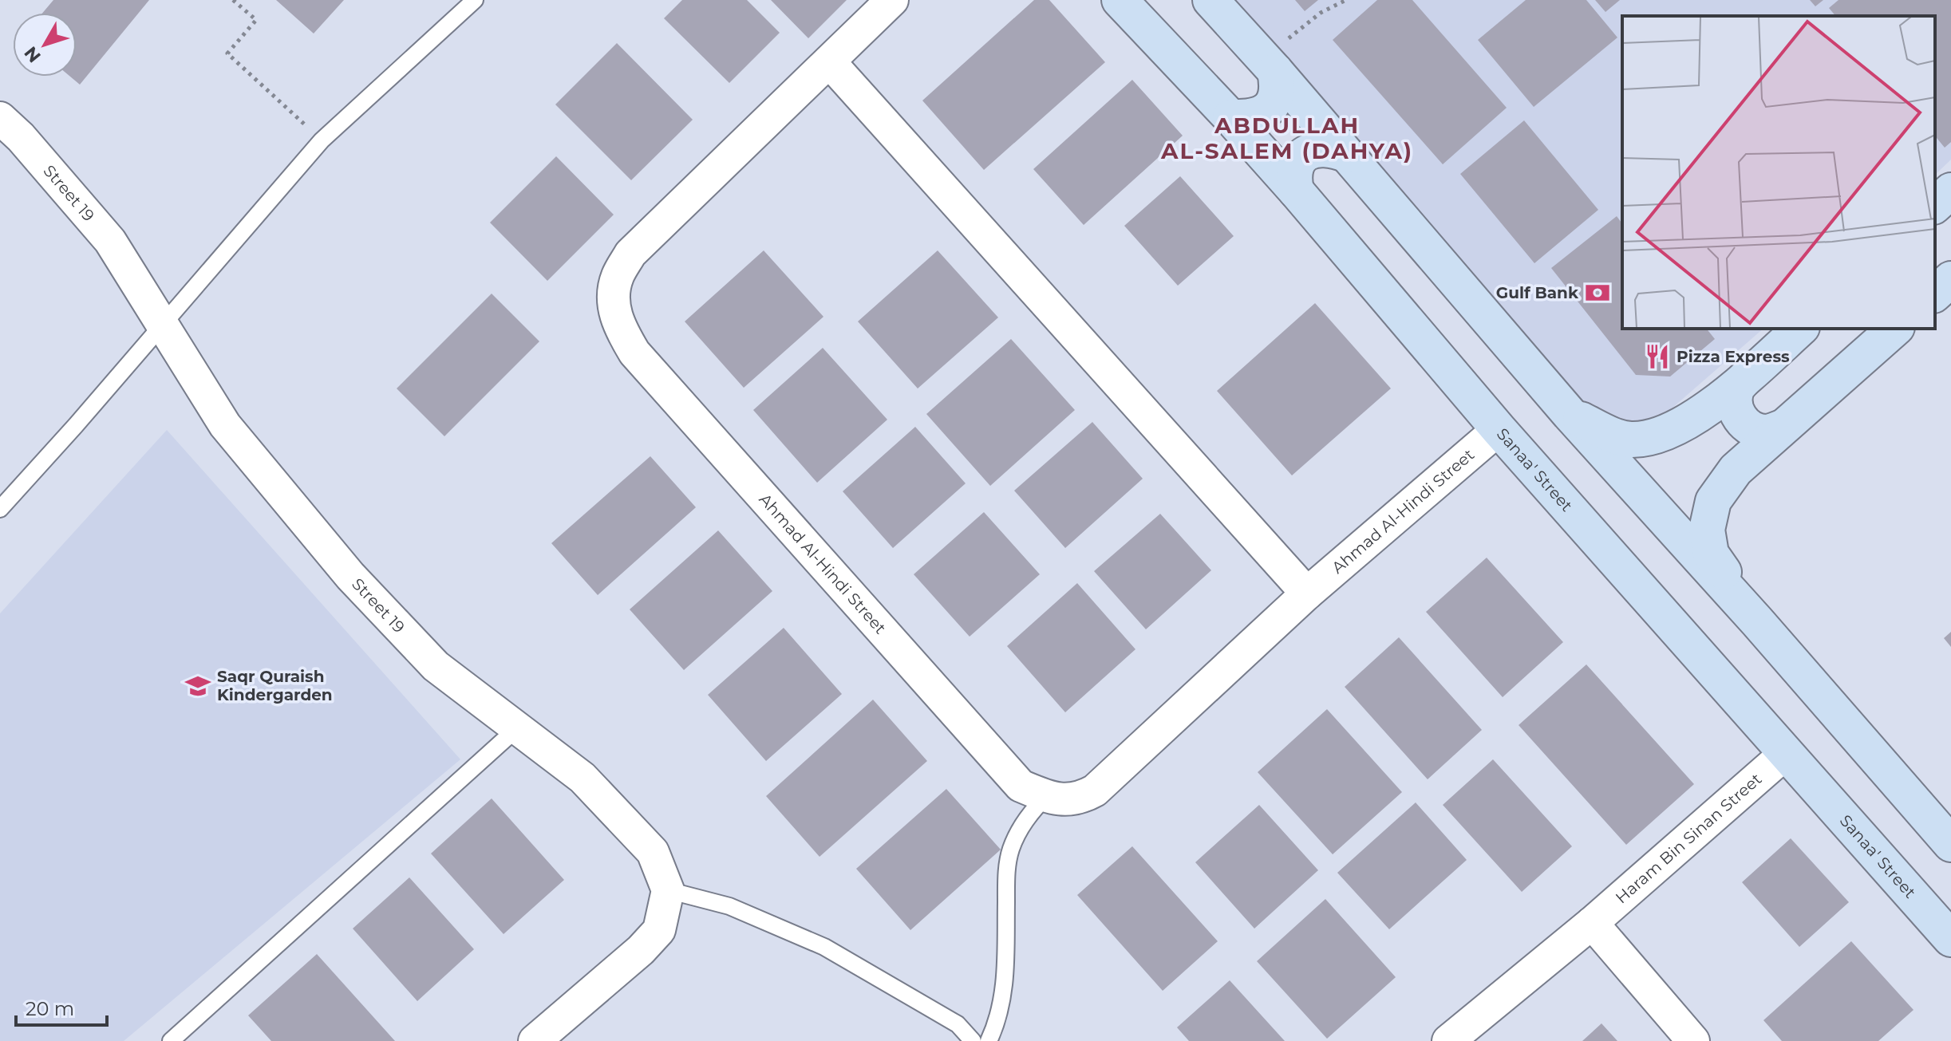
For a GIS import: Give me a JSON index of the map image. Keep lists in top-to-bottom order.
{
  "streets": {
    "main road": ["Sanaa' Street"],
    "street": ["Street 19", "Ahmad Al-Hindi Street", "Haram Bin Sinan Street"]
  },
  "crossings": [
    ["Sanaa' Street", "Ahmad Al-Hindi Street"],
    ["Sanaa' Street", "Haram Bin Sinan Street"]
  ],
  "districts": ["ABDULLAH AL-SALEM (DAHYA)"],
  "places": {
    "bank": ["Gulf Bank"],
    "restaurant": ["Pizza Express"],
    "school or university": ["Saqr Quraish Kindergarden"]
  },
  "scale_bar": "20 m",
  "north": "bottom left"
}
